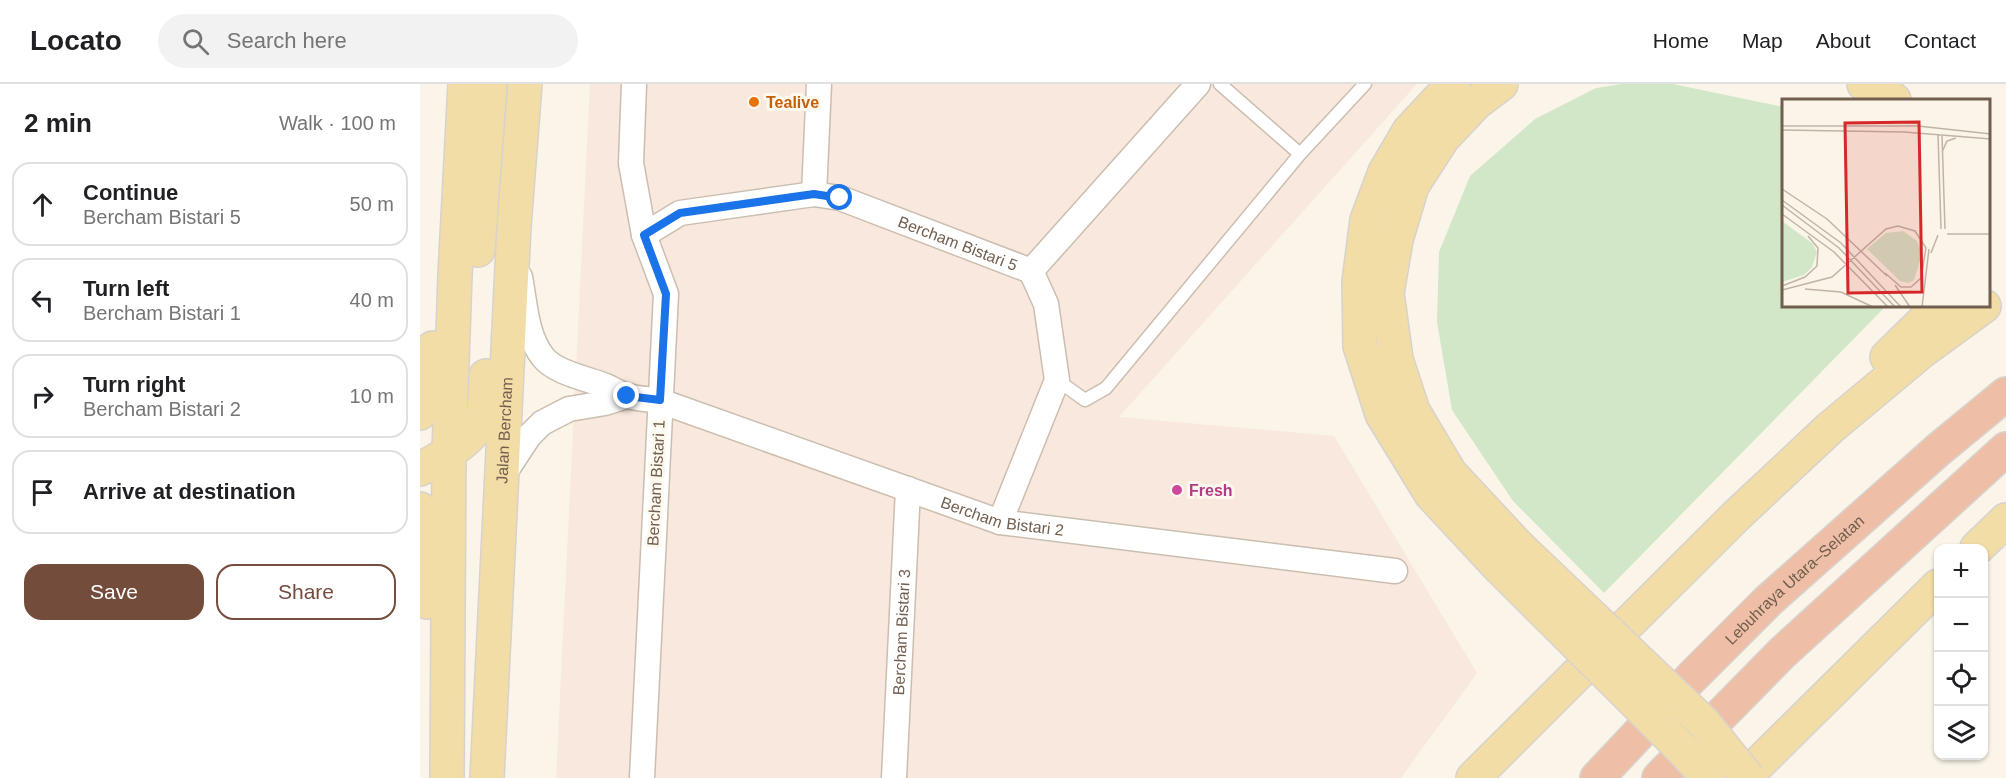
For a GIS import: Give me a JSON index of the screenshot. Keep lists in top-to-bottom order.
{
  "streets": {
    "highway": ["Lebuhraya Utara–Selatan"],
    "main road": ["Jalan Bercham"],
    "street": [
      "Bercham Bistari 5",
      "Bercham Bistari 1",
      "Bercham Bistari 2",
      "Bercham Bistari 3"
    ]
  },
  "crossings": [
    ["Bercham Bistari 5", "Bercham Bistari 1"],
    ["Jalan Bercham", "Bercham Bistari 2"],
    ["Bercham Bistari 1", "Bercham Bistari 2"],
    ["Bercham Bistari 2", "Bercham Bistari 3"]
  ],
  "places": ["Tealive", "Fresh"],
  "page": {
    "header": "Locato",
    "search": "Search here",
    "nav": [
      "Home",
      "Map",
      "About",
      "Contact"
    ],
    "heading": ["2 min", "Walk · 100 m"],
    "list": [
      ["Continue", "Bercham Bistari 5", "50 m"],
      ["Turn left", "Bercham Bistari 1", "40 m"],
      ["Turn right", "Bercham Bistari 2", "10 m"],
      "Arrive at destination"
    ],
    "map_buttons": ["+", "−"],
    "buttons": ["Save", "Share"]
  }
}
